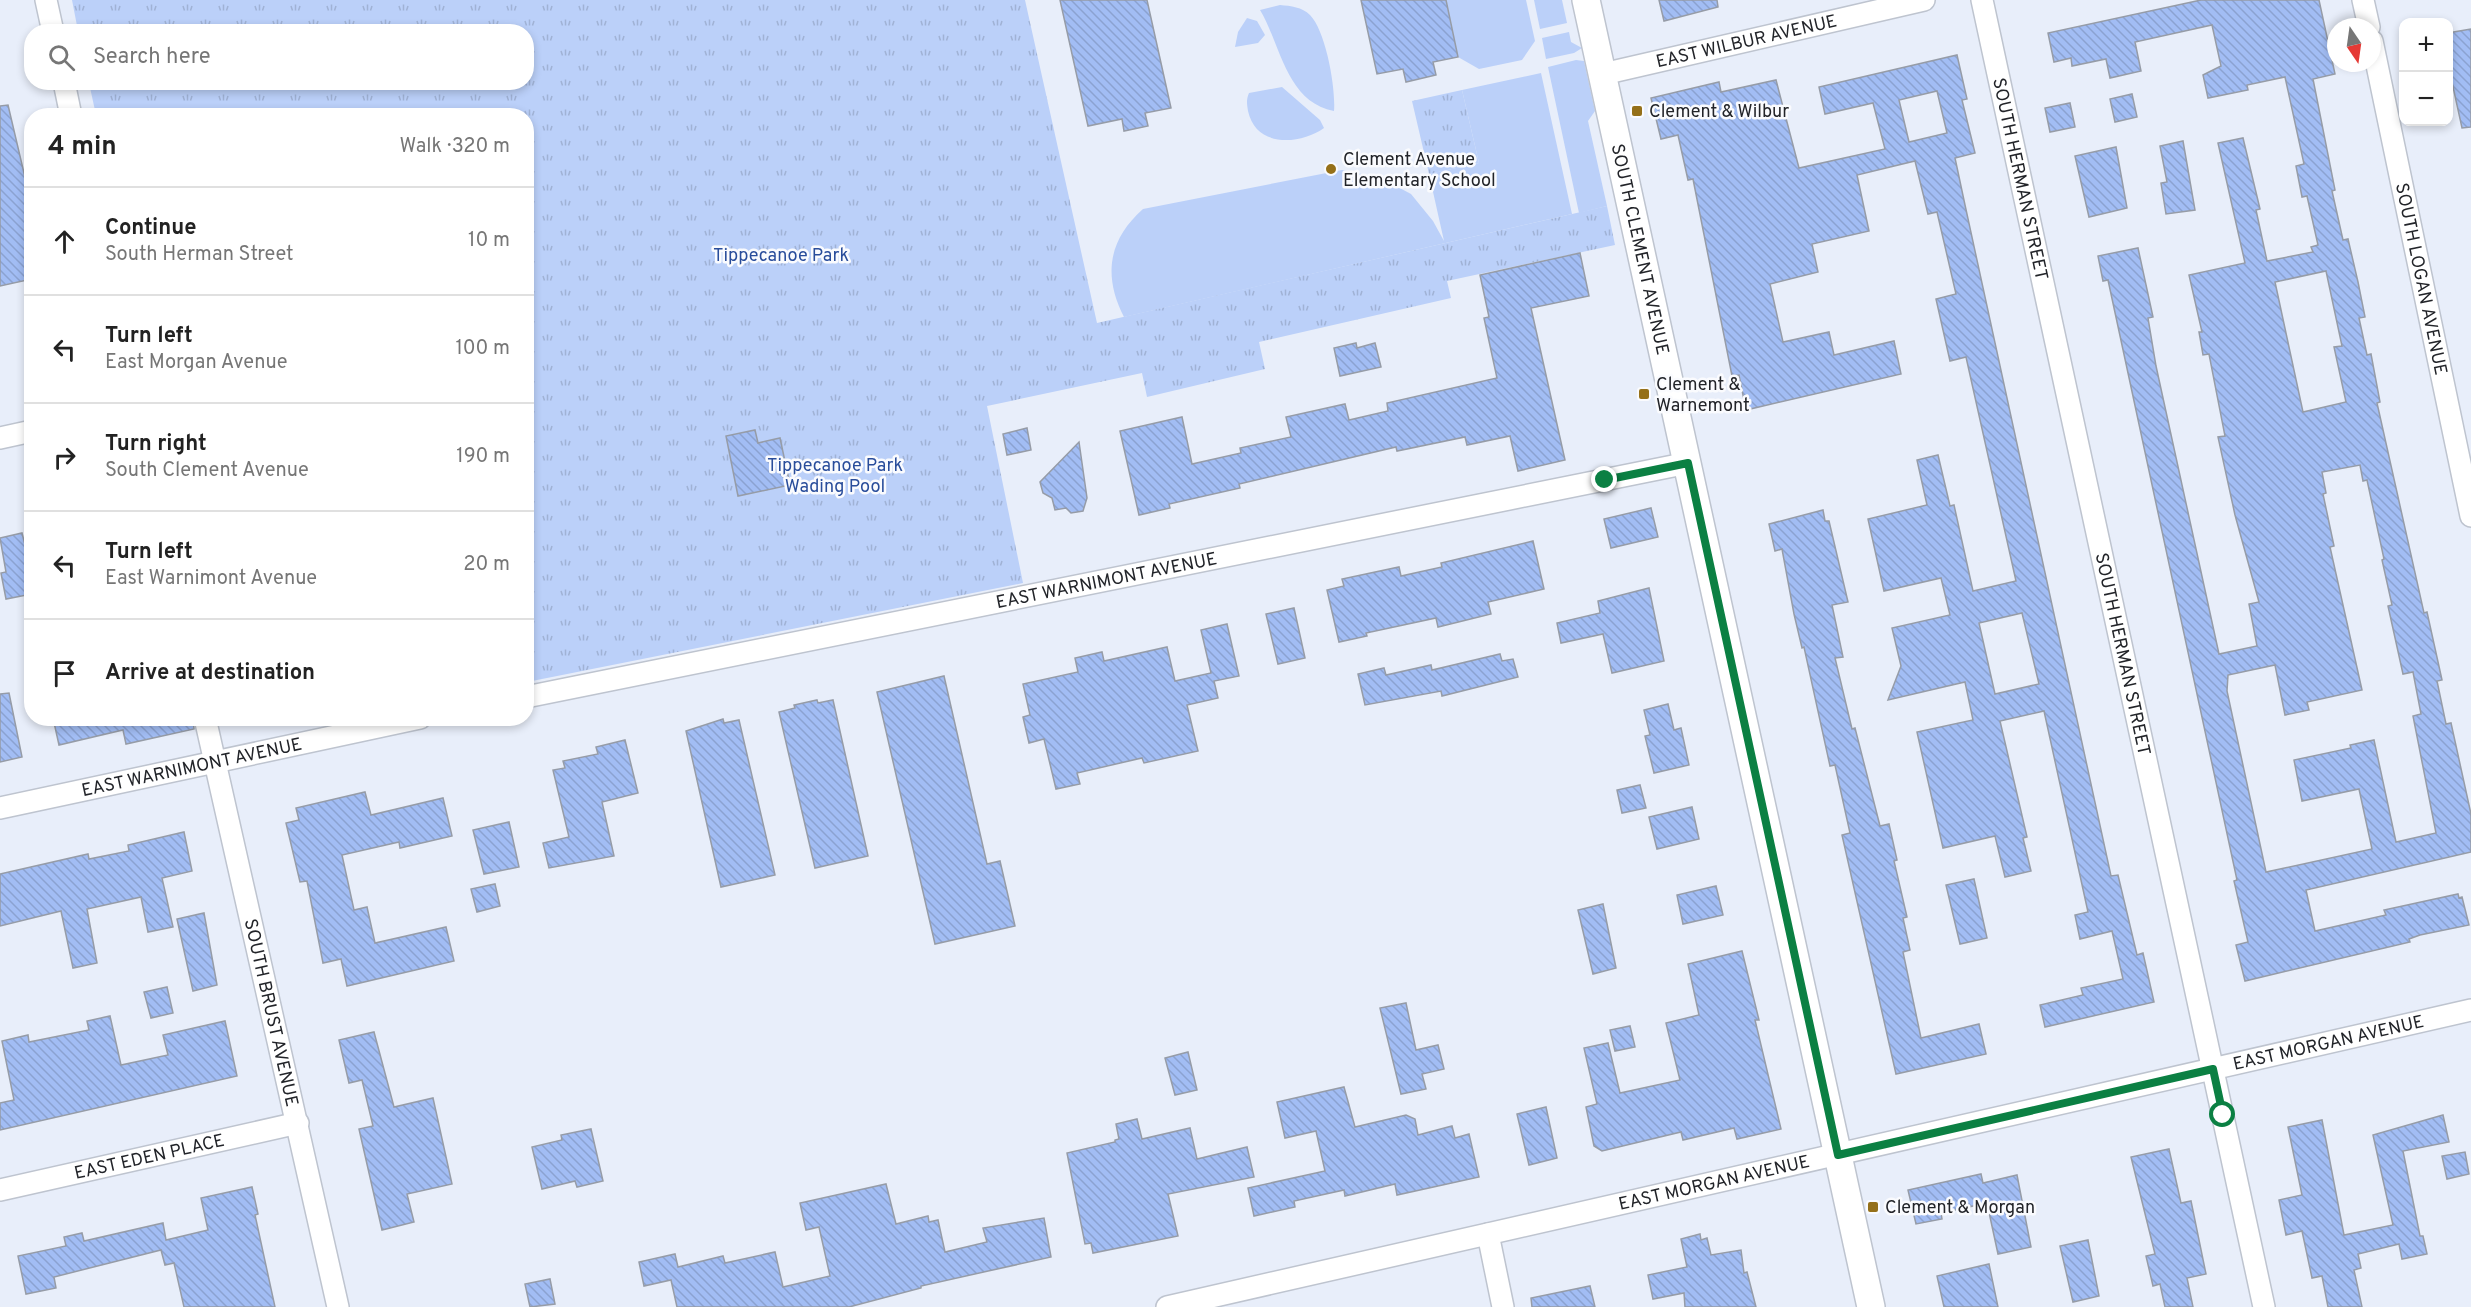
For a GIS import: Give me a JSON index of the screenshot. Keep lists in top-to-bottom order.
{
  "streets": {
    "street": [
      "EAST WILBUR AVENUE",
      "SOUTH HERMAN STREET",
      "SOUTH CLEMENT AVENUE",
      "SOUTH LOGAN AVENUE",
      "EAST WARNIMONT AVENUE",
      "SOUTH BRUST AVENUE",
      "EAST MORGAN AVENUE",
      "EAST EDEN PLACE"
    ]
  },
  "crossings": [
    ["EAST WILBUR AVENUE", "SOUTH CLEMENT AVENUE"],
    ["SOUTH HERMAN STREET", "EAST MORGAN AVENUE"],
    ["SOUTH CLEMENT AVENUE", "EAST WARNIMONT AVENUE"],
    ["SOUTH CLEMENT AVENUE", "EAST MORGAN AVENUE"],
    ["EAST WARNIMONT AVENUE", "SOUTH BRUST AVENUE"],
    ["SOUTH BRUST AVENUE", "EAST EDEN PLACE"]
  ],
  "parks": ["Tippecanoe Park", "Tippecanoe Park Wading Pool"],
  "places": {
    "transit": ["Clement & Wilbur", "Clement & Warnemont", "Clement & Morgan"],
    "other": ["Clement Avenue Elementary School"]
  },
  "north": "bottom",
  "page": {
    "map_buttons": ["+", "−"],
    "search": "Search here",
    "heading": ["4 min", "Walk · 320 m"],
    "list": [
      ["Continue", "South Herman Street", "10 m"],
      ["Turn left", "East Morgan Avenue", "100 m"],
      ["Turn right", "South Clement Avenue", "190 m"],
      ["Turn left", "East Warnimont Avenue", "20 m"],
      "Arrive at destination"
    ]
  }
}
